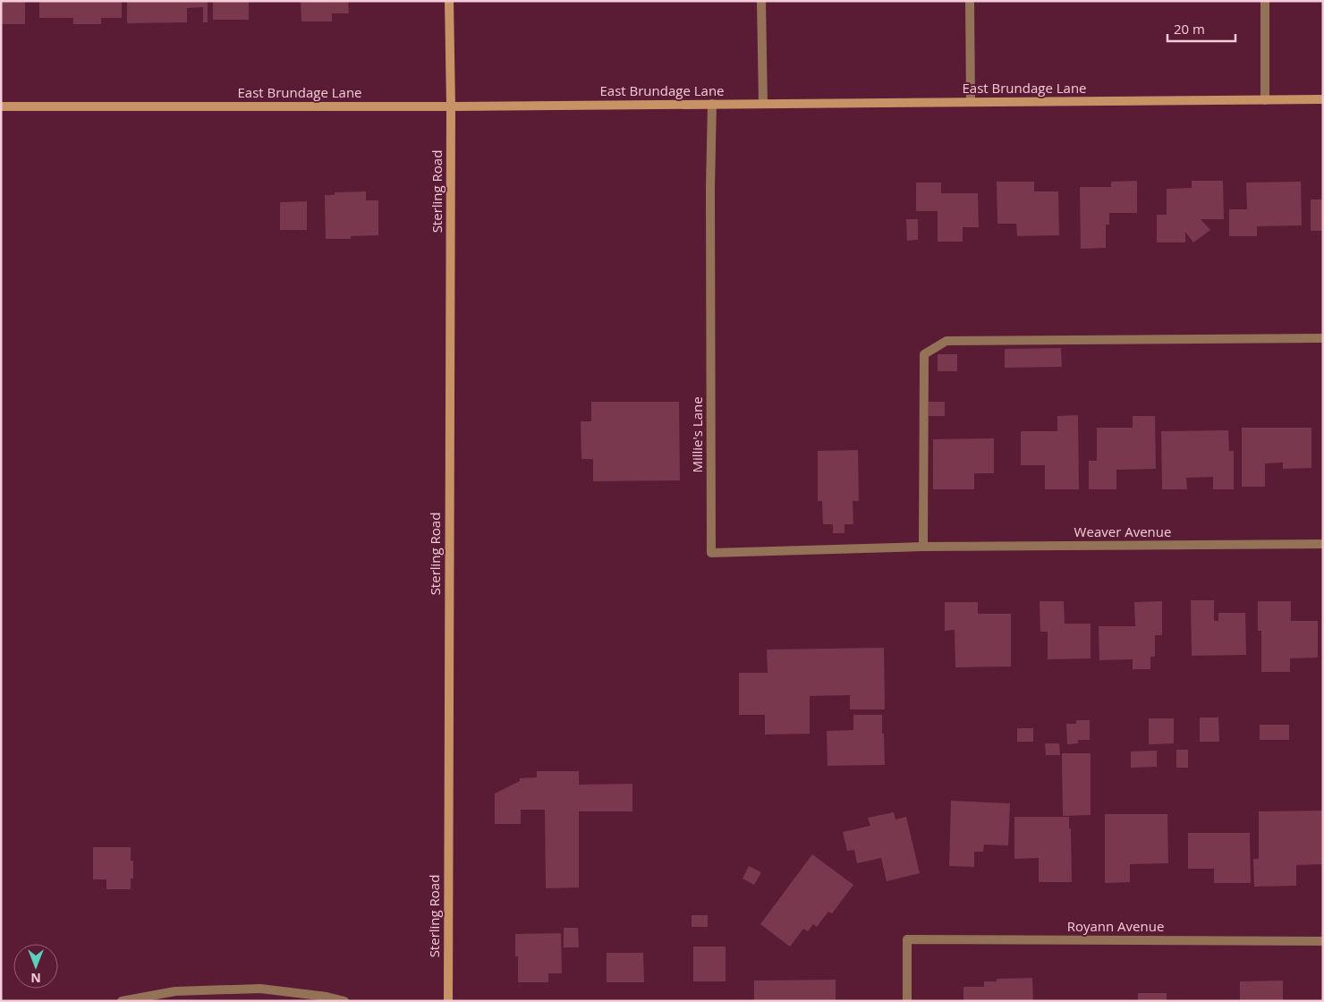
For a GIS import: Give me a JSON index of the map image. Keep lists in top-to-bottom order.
{
  "streets": {
    "main road": ["East Brundage Lane", "Sterling Road"],
    "street": ["Millie's Lane", "Weaver Avenue", "Royann Avenue"]
  },
  "crossings": [
    ["East Brundage Lane", "Sterling Road"],
    ["East Brundage Lane", "Millie's Lane"],
    ["Millie's Lane", "Weaver Avenue"]
  ],
  "scale_bar": "20 m",
  "north": "bottom"
}
